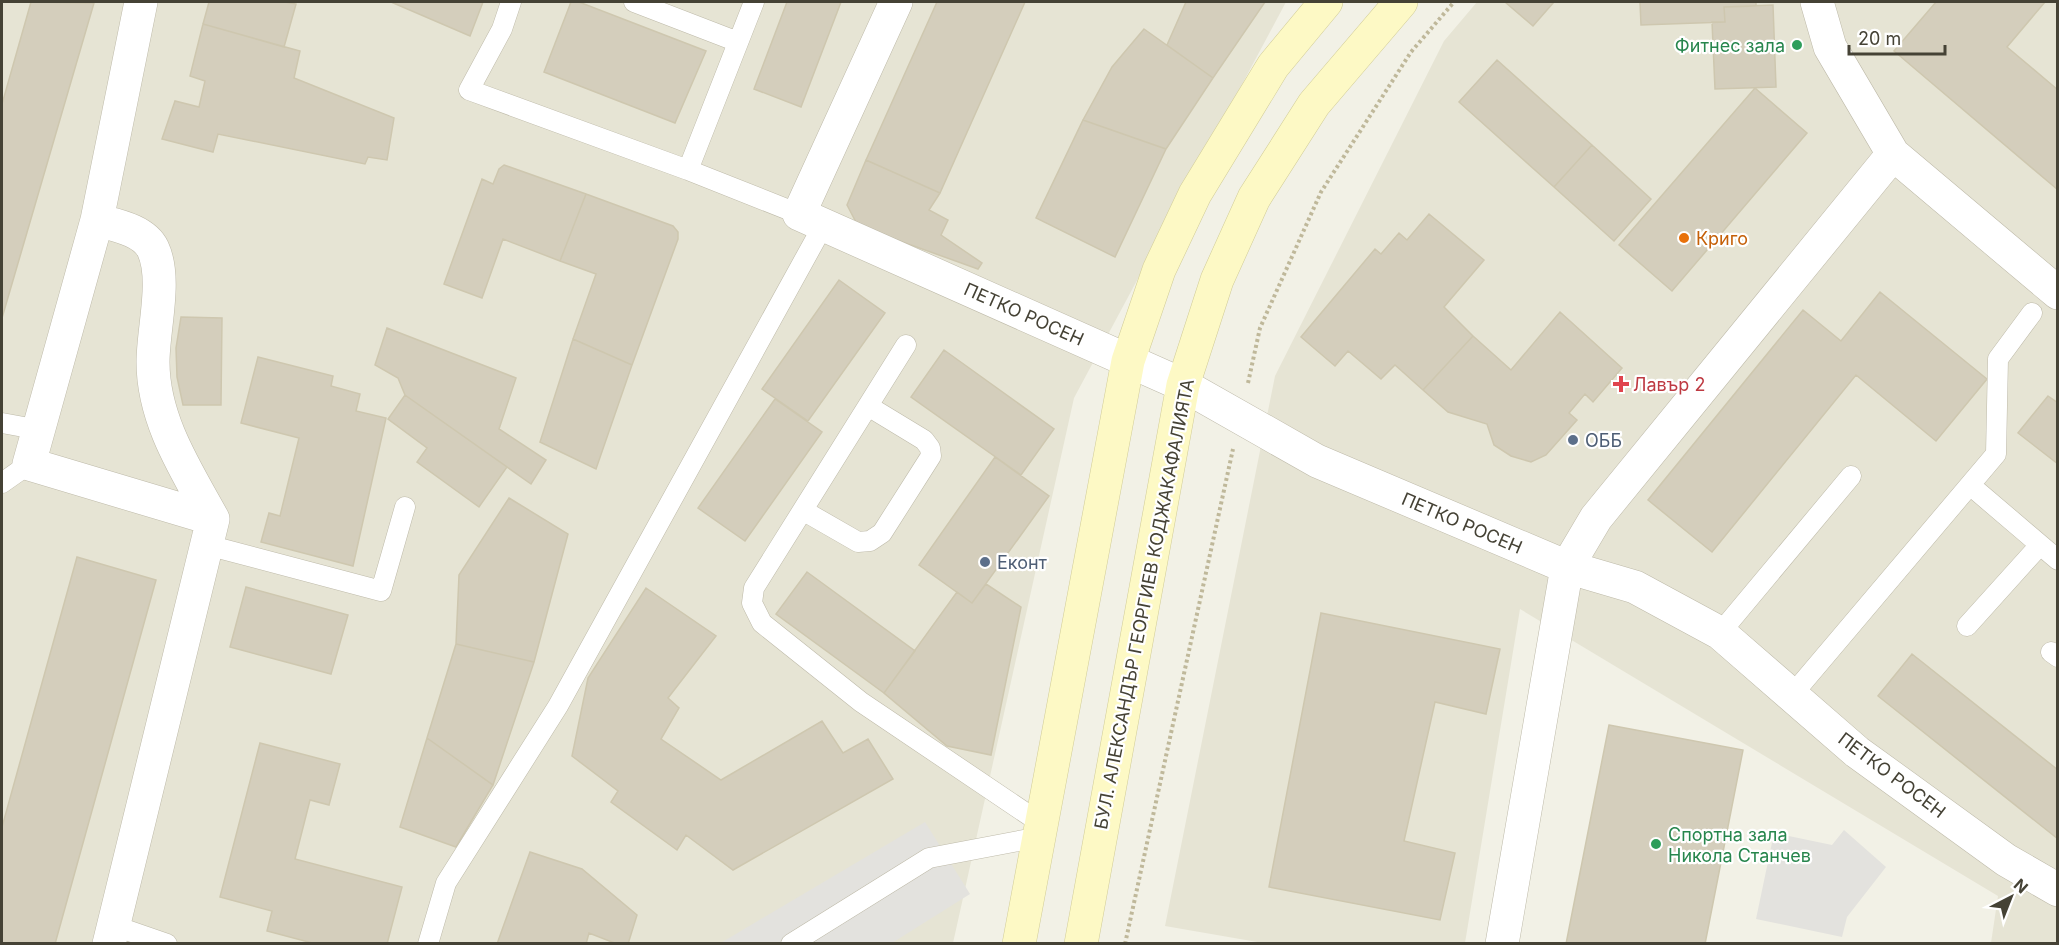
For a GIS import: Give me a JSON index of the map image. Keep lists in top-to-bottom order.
{
  "streets": {
    "main road": ["БУЛ. АЛЕКСАНДЪР ГЕОРГИЕВ КОДЖАКАФАЛИЯТА"],
    "street": ["ПЕТКО РОСЕН"]
  },
  "crossings": [
    ["ПЕТКО РОСЕН", "БУЛ. АЛЕКСАНДЪР ГЕОРГИЕВ КОДЖАКАФАЛИЯТА"]
  ],
  "places": {
    "other": [
      "Фитнес зала",
      "Криго",
      "ОББ",
      "Еконт",
      "Спортна зала Никола Станчев"
    ],
    "health": ["Лавър 2"]
  },
  "scale_bar": "20 m",
  "north": "top right"
}
